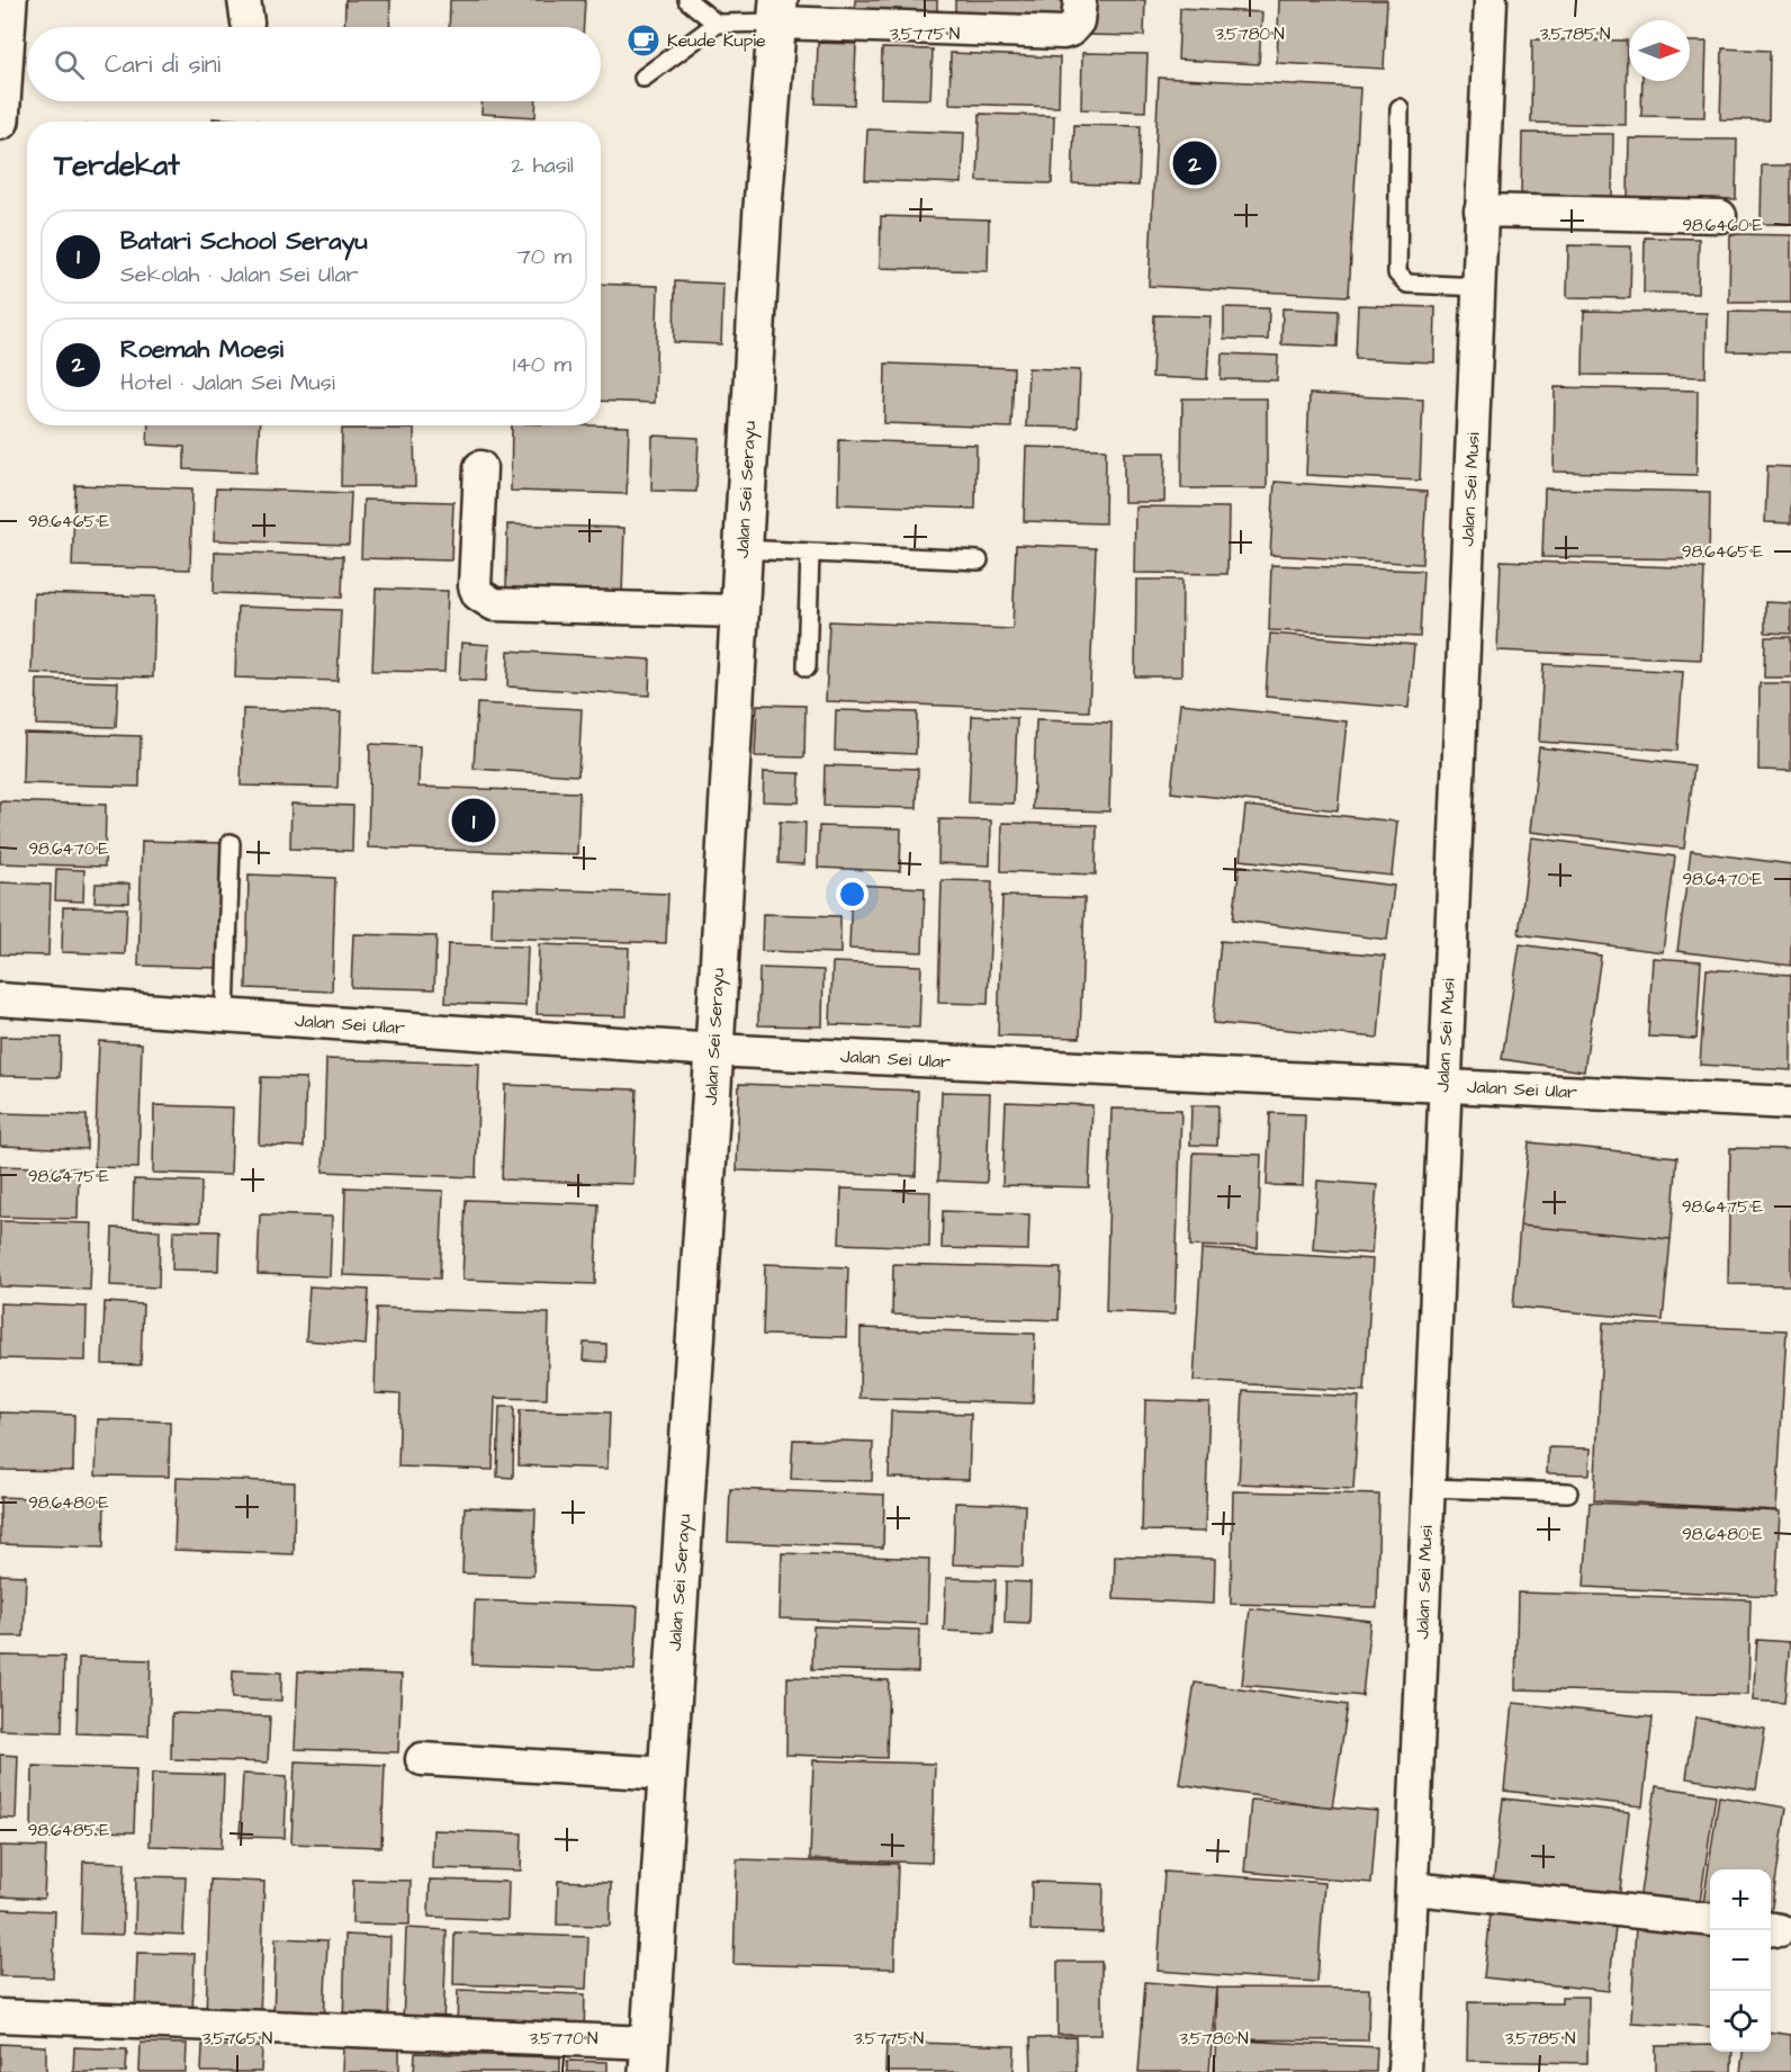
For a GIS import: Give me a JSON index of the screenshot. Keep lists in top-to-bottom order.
{
  "streets": {
    "street": ["Jalan Sei Serayu", "Jalan Sei Musi", "Jalan Sei Ular"]
  },
  "crossings": [
    ["Jalan Sei Serayu", "Jalan Sei Ular"],
    ["Jalan Sei Musi", "Jalan Sei Ular"]
  ],
  "places": {
    "cafe": ["Keude Kupie"]
  },
  "north": "right",
  "page": {
    "search": "Cari di sini",
    "heading": ["Terdekat", "2 hasil"],
    "pins": ["2", "1"],
    "list": [
      {
        "mark": "1",
        "name": "Batari School Serayu",
        "note": "Sekolah · Jalan Sei Ular",
        "value": "70 m"
      },
      {
        "mark": "2",
        "name": "Roemah Moesi",
        "note": "Hotel · Jalan Sei Musi",
        "value": "140 m"
      }
    ],
    "map_buttons": ["+", "−"]
  },
  "coordinates": [
    "3.5775°N",
    "3.5780°N",
    "3.5785°N",
    "98.6460°E",
    "98.6465°E",
    "98.6470°E",
    "98.6475°E",
    "98.6480°E",
    "98.6485°E",
    "3.5765°N",
    "3.5770°N"
  ]
}
